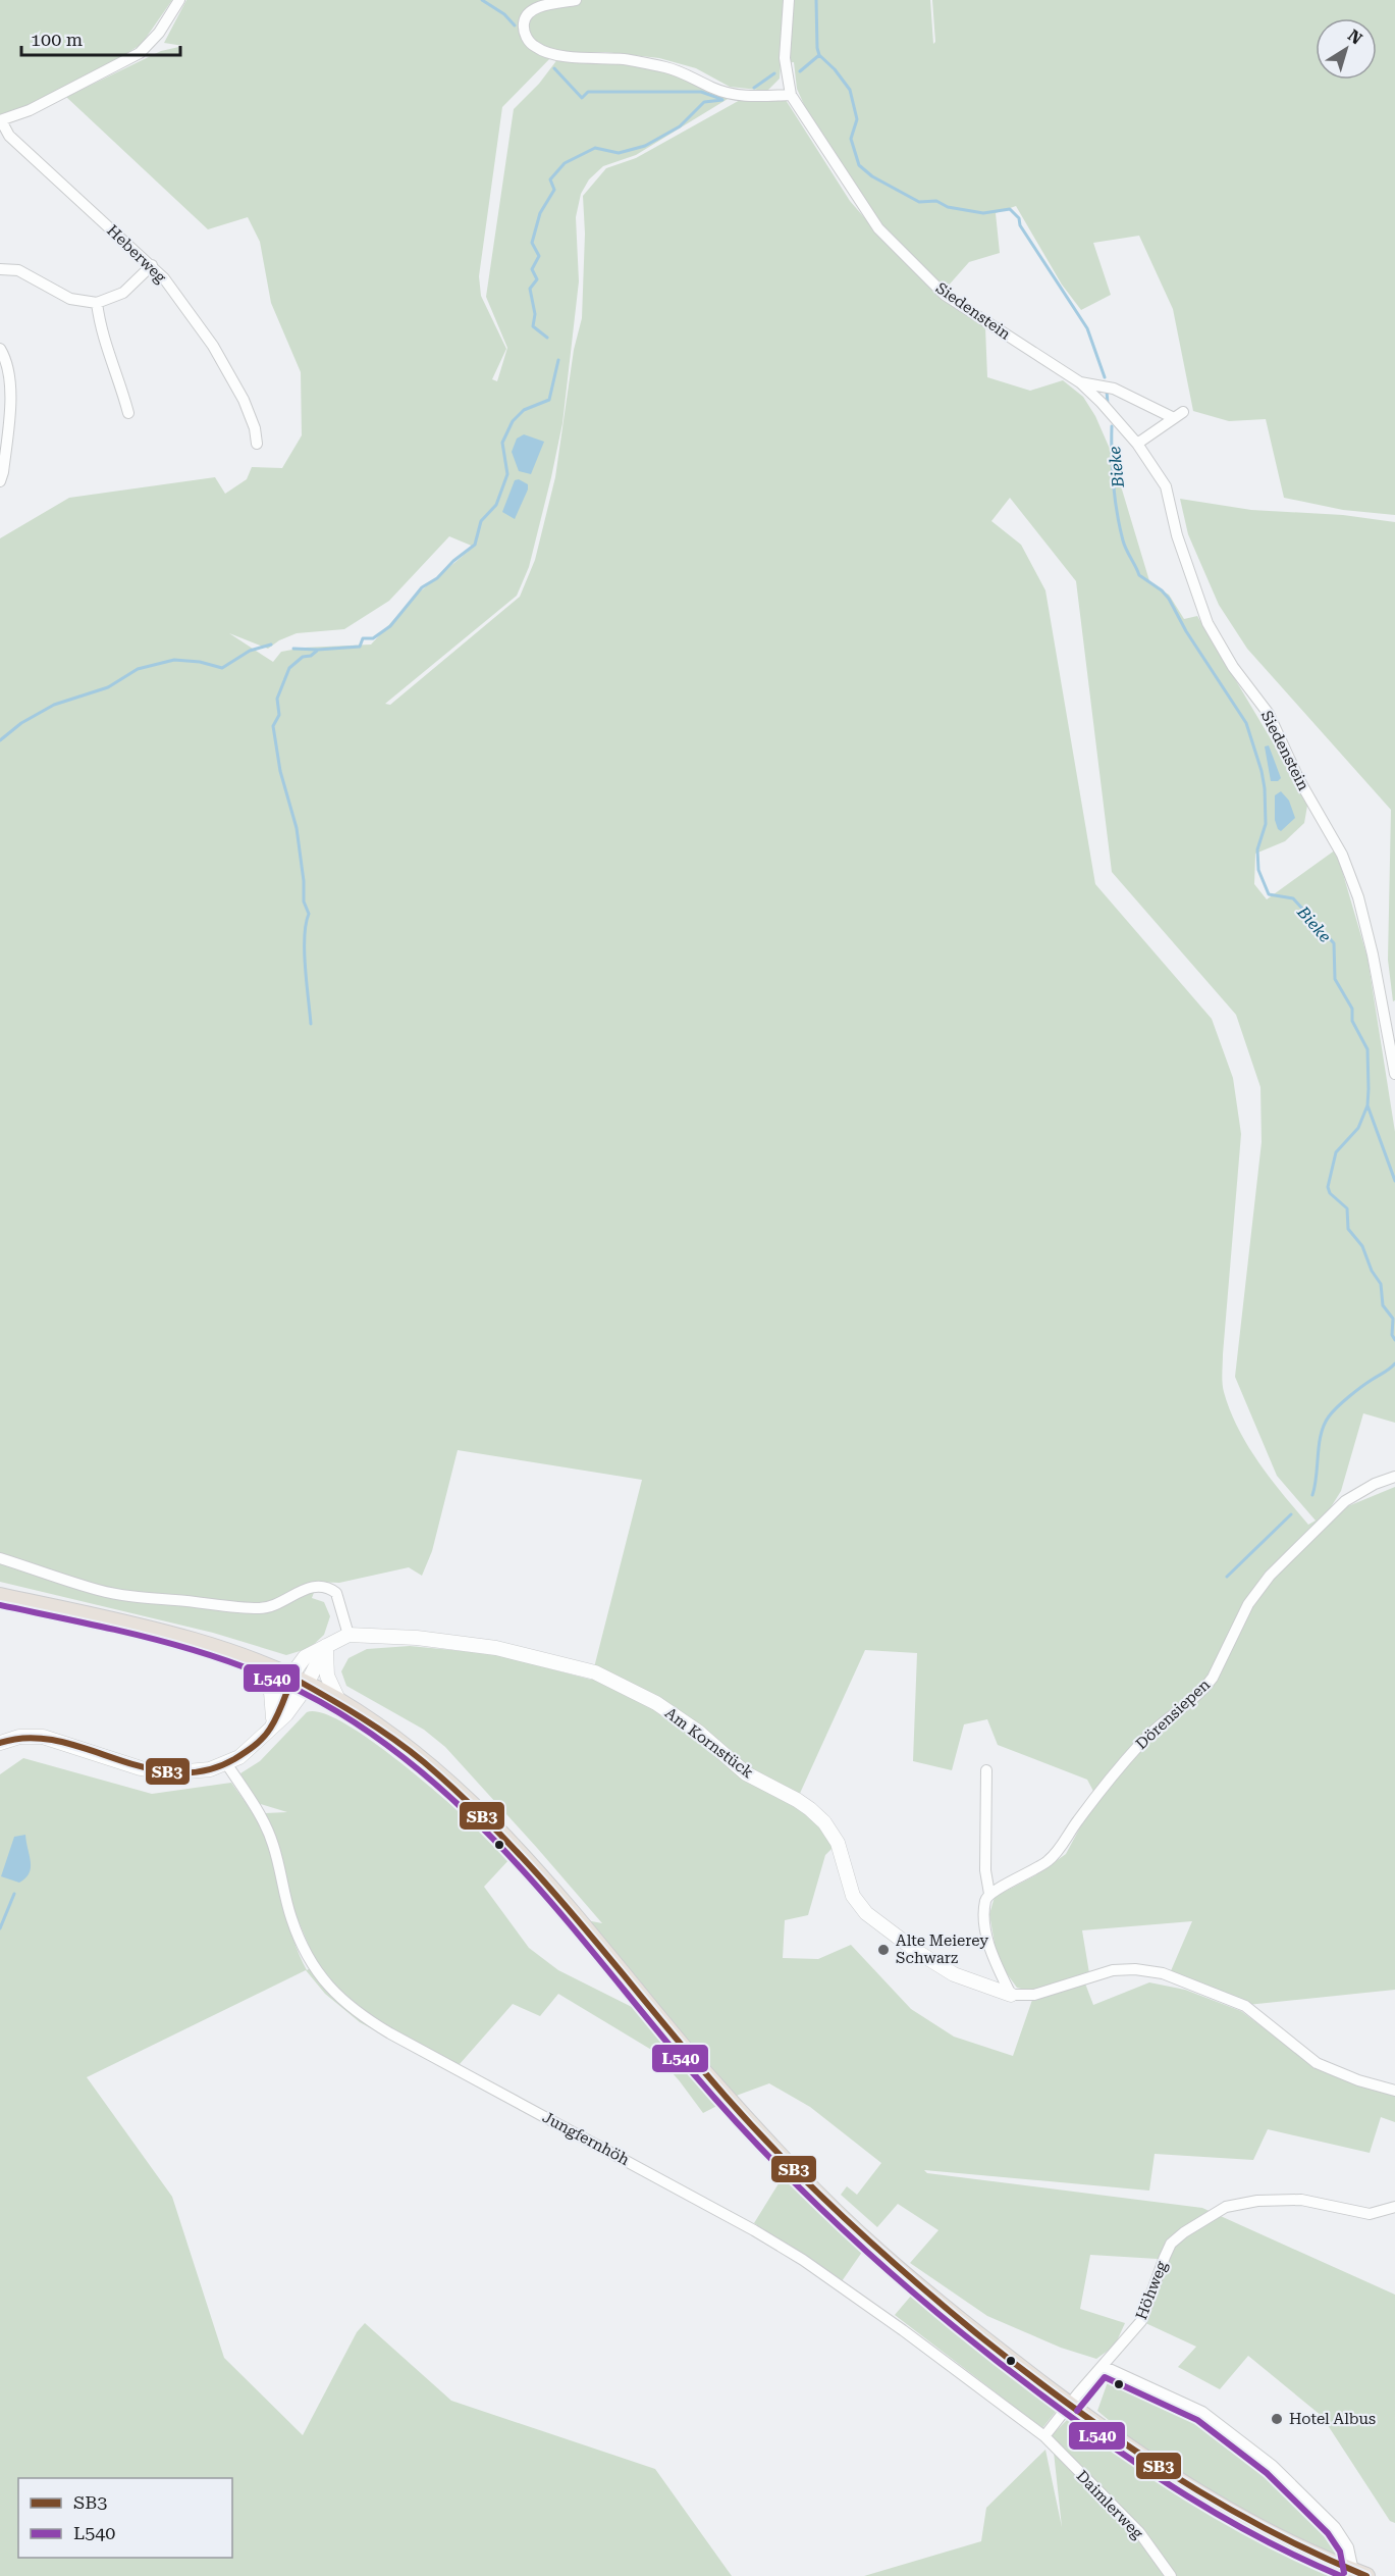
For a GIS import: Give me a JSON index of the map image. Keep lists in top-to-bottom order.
{
  "streets": {
    "street": [
      "Heberweg",
      "Siedenstein",
      "Dörensiepen",
      "Am Kornstück",
      "Jungfernhöh",
      "Höhweg",
      "Daimlerweg"
    ]
  },
  "crossings": [
    ["Jungfernhöh", "Höhweg"],
    ["Jungfernhöh", "Daimlerweg"],
    ["Höhweg", "Daimlerweg"]
  ],
  "water": ["Bieke"],
  "places": ["Alte Meierey Schwarz", "Hotel Albus"],
  "lines": ["transit line L540", "transit line SB3"],
  "legend": ["SB3", "L540"],
  "scale_bar": "100 m",
  "north": "top right"
}
